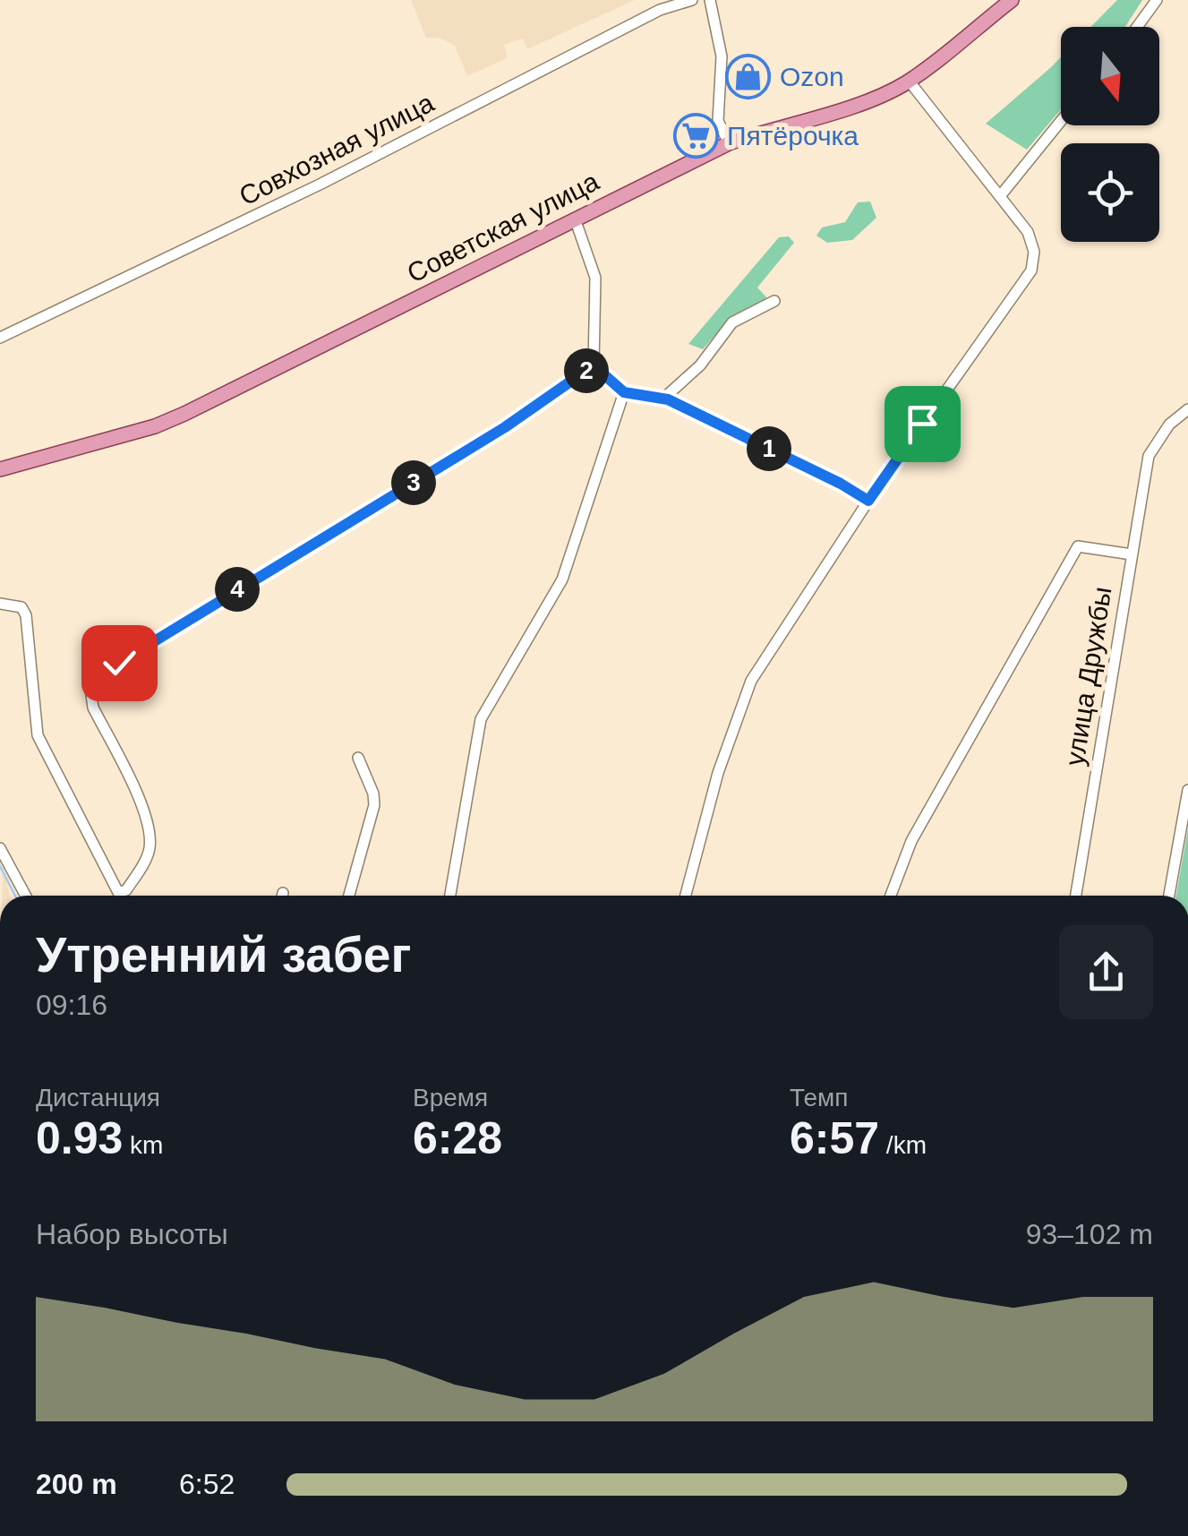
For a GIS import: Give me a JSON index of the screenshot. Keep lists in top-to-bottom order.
{
  "streets": {
    "main road": ["Советская улица"],
    "street": ["Совхозная улица", "улица Дружбы"]
  },
  "places": {
    "shop": ["Ozon"],
    "supermarket": ["Пятёрочка"]
  },
  "north": "bottom",
  "page": {
    "pins": [
      "2",
      "1",
      "3",
      "4"
    ],
    "heading": ["Утренний забег", "09:16"],
    "stats": [
      ["Дистанция", "0.93 km"],
      ["Время", "6:28"],
      ["Темп", "6:57 /km"]
    ],
    "chart": ["Набор высоты", "93–102 m"],
    "list": [
      {
        "name": "200 m",
        "note": "6:52"
      }
    ]
  }
}
